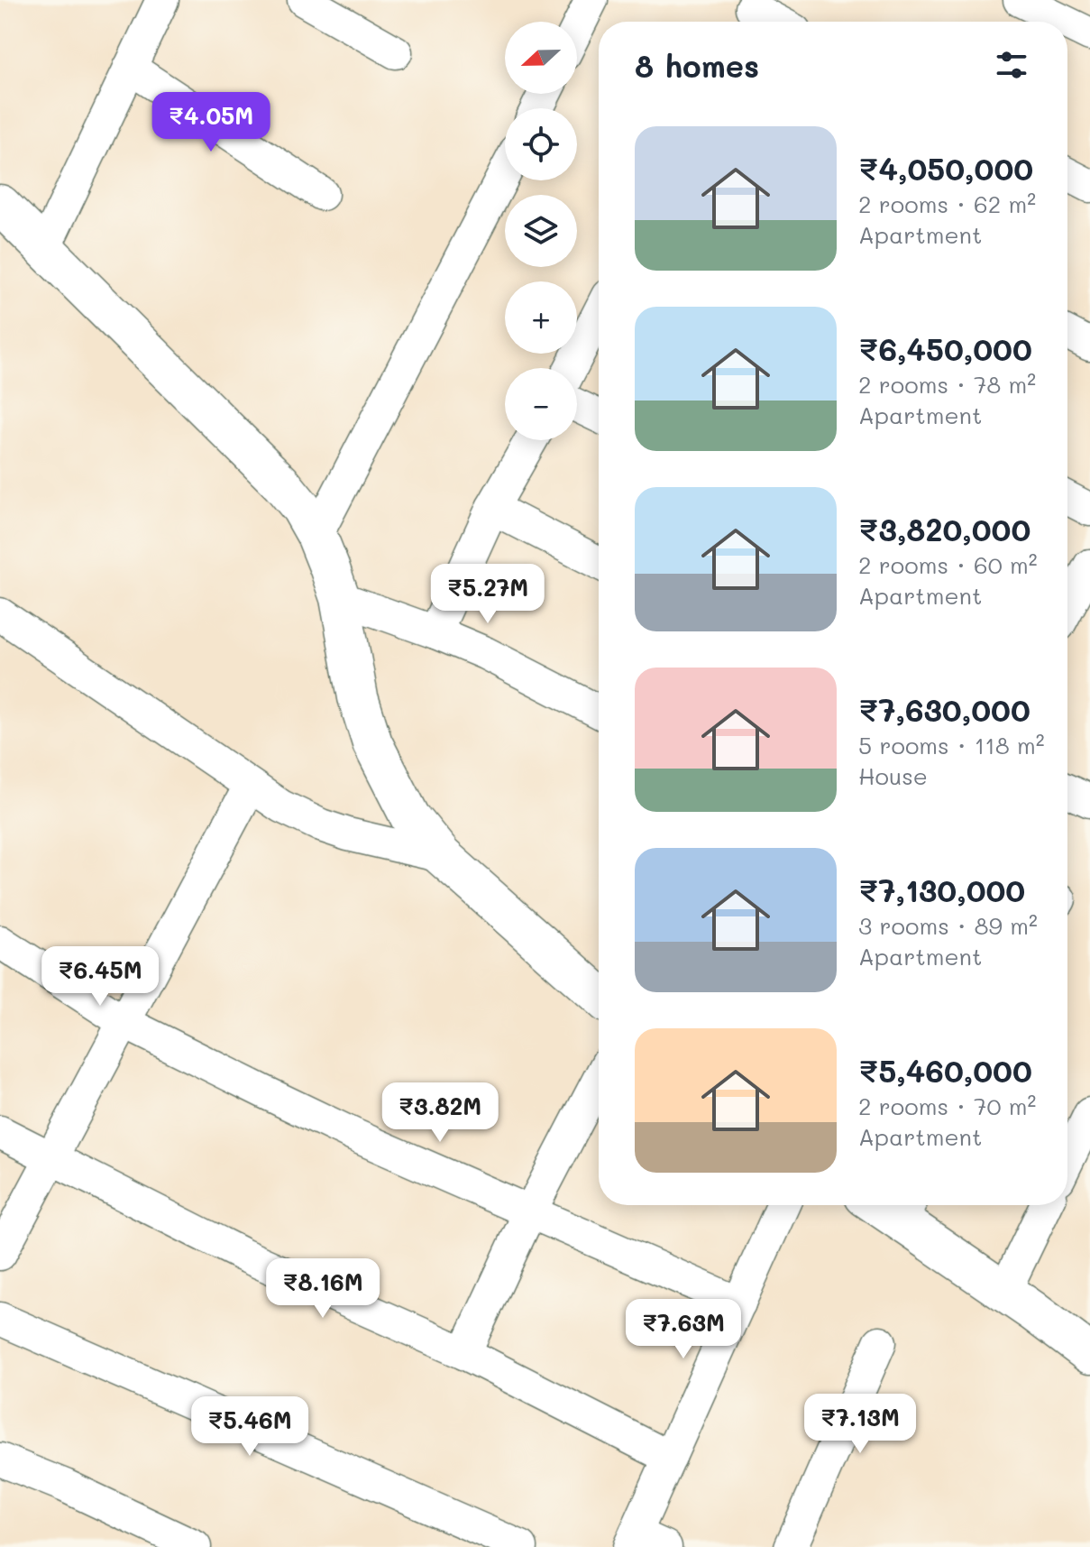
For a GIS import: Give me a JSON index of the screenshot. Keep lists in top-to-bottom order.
{
  "north": "left",
  "page": {
    "map_buttons": ["+", "−"],
    "heading": "8 homes",
    "price": [
      "₹4.05M",
      "₹5.27M",
      "₹6.45M",
      "₹3.82M",
      "₹8.16M",
      "₹7.63M",
      "₹7.13M",
      "₹5.46M"
    ],
    "list": [
      {
        "name": "₹4,050,000",
        "note": "2 rooms · 62 m² · Apartment"
      },
      {
        "name": "₹6,450,000",
        "note": "2 rooms · 78 m² · Apartment"
      },
      {
        "name": "₹3,820,000",
        "note": "2 rooms · 60 m² · Apartment"
      },
      {
        "name": "₹7,630,000",
        "note": "5 rooms · 118 m² · House"
      },
      {
        "name": "₹7,130,000",
        "note": "3 rooms · 89 m² · Apartment"
      },
      {
        "name": "₹5,460,000",
        "note": "2 rooms · 70 m² · Apartment"
      }
    ]
  }
}
